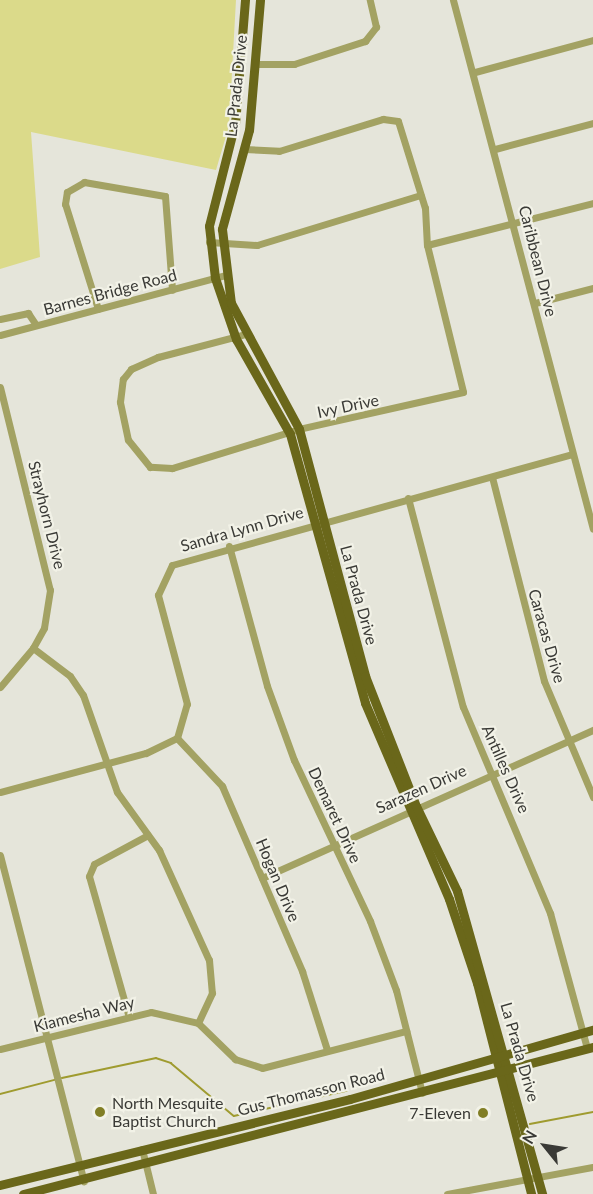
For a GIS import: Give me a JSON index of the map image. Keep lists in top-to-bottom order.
{
  "streets": {
    "main road": ["La Prada Drive", "Gus Thomasson Road"],
    "street": [
      "Caribbean Drive",
      "Barnes Bridge Road",
      "Ivy Drive",
      "Strayhorn Drive",
      "Sandra Lynn Drive",
      "Caracas Drive",
      "Antilles Drive",
      "Sarazen Drive",
      "Demaret Drive",
      "Hogan Drive",
      "Kiamesha Way"
    ]
  },
  "crossings": [
    ["La Prada Drive", "Barnes Bridge Road"],
    ["La Prada Drive", "Ivy Drive"],
    ["La Prada Drive", "Sandra Lynn Drive"],
    ["La Prada Drive", "Sarazen Drive"],
    ["La Prada Drive", "Gus Thomasson Road"],
    ["Caribbean Drive", "Sandra Lynn Drive"],
    ["Sandra Lynn Drive", "Caracas Drive"],
    ["Sandra Lynn Drive", "Antilles Drive"],
    ["Sandra Lynn Drive", "Demaret Drive"],
    ["Sandra Lynn Drive", "Hogan Drive"],
    ["Caracas Drive", "Sarazen Drive"],
    ["Antilles Drive", "Sarazen Drive"],
    ["Antilles Drive", "Gus Thomasson Road"],
    ["Sarazen Drive", "Demaret Drive"],
    ["Sarazen Drive", "Hogan Drive"],
    ["Demaret Drive", "Kiamesha Way"],
    ["Demaret Drive", "Gus Thomasson Road"],
    ["Hogan Drive", "Kiamesha Way"]
  ],
  "places": ["North Mesquite Baptist Church", "7-Eleven"],
  "north": "top left"
}
